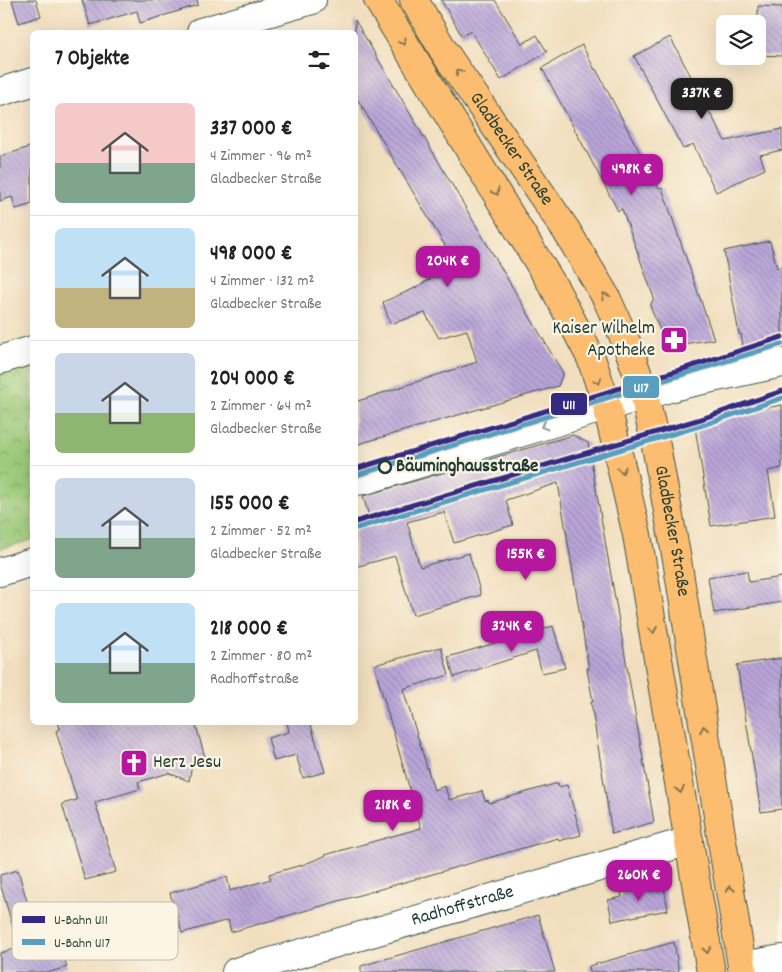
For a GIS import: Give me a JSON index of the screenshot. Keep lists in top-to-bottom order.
{
  "streets": {
    "main road": ["Gladbecker Straße"],
    "street": ["Radhoffstraße"]
  },
  "crossings": [
    ["Gladbecker Straße", "Radhoffstraße"]
  ],
  "places": {
    "pharmacy": ["Kaiser Wilhelm Apotheke"],
    "other": ["Bäuminghausstraße"],
    "church": ["Herz Jesu"]
  },
  "lines": ["metro line U11", "metro line U17"],
  "legend": ["U-Bahn U11", "U-Bahn U17"],
  "page": {
    "heading": "7 Objekte",
    "price": [
      "337K €",
      "498K €",
      "204K €",
      "155K €",
      "324K €",
      "218K €",
      "260K €"
    ],
    "list": [
      {
        "name": "337 000 €",
        "note": "4 Zimmer · 96 m² · Gladbecker Straße"
      },
      {
        "name": "498 000 €",
        "note": "4 Zimmer · 132 m² · Gladbecker Straße"
      },
      {
        "name": "204 000 €",
        "note": "2 Zimmer · 64 m² · Gladbecker Straße"
      },
      {
        "name": "155 000 €",
        "note": "2 Zimmer · 52 m² · Gladbecker Straße"
      },
      {
        "name": "218 000 €",
        "note": "2 Zimmer · 80 m² · Radhoffstraße"
      }
    ]
  }
}
